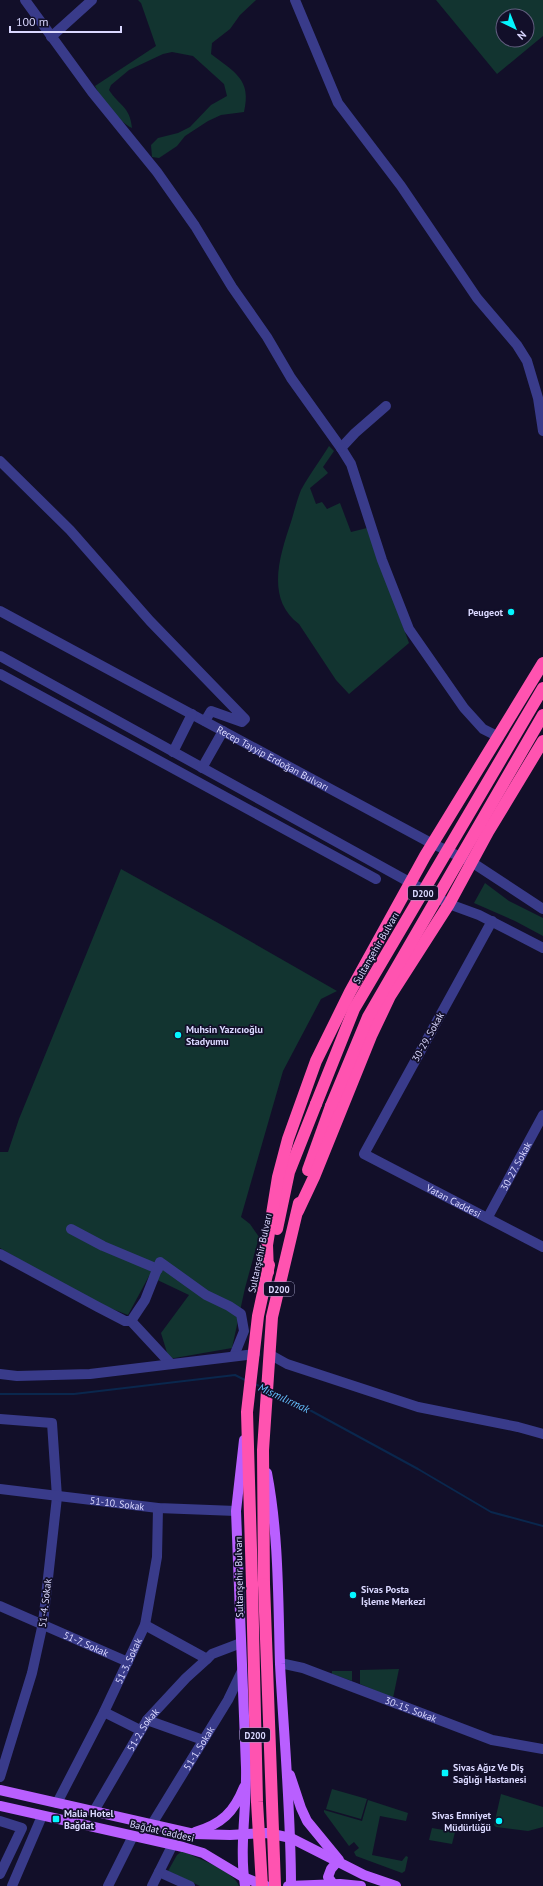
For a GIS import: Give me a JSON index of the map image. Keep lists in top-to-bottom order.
{
  "streets": {
    "highway": ["D200", "Sultanşehir Bulvarı"],
    "main road": ["Bağdat Caddesi"],
    "street": [
      "Recep Tayyip Erdoğan Bulvarı",
      "30-29. Sokak",
      "30-27. Sokak",
      "Vatan Caddesi",
      "51-10. Sokak",
      "51-4. Sokak",
      "51-7. Sokak",
      "51-3. Sokak",
      "30-15. Sokak",
      "51-2. Sokak",
      "51-1. Sokak"
    ]
  },
  "crossings": [
    ["30-29. Sokak", "Vatan Caddesi"],
    ["30-27. Sokak", "Vatan Caddesi"],
    ["51-10. Sokak", "51-4. Sokak"],
    ["51-10. Sokak", "51-3. Sokak"],
    ["51-4. Sokak", "51-7. Sokak"],
    ["51-7. Sokak", "51-3. Sokak"],
    ["51-3. Sokak", "Bağdat Caddesi"],
    ["51-2. Sokak", "Bağdat Caddesi"],
    ["51-1. Sokak", "Bağdat Caddesi"]
  ],
  "water": ["Mısmılırmak"],
  "places": {
    "other": [
      "Peugeot",
      "Muhsin Yazıcıoğlu Stadyumu",
      "Sivas Posta İşleme Merkezi",
      "Sivas Emniyet Müdürlüğü"
    ],
    "transit": ["Sivas Ağız Ve Diş Sağlığı Hastanesi", "Malia Hotel Bağdat"]
  },
  "scale_bar": "100 m",
  "north": "bottom right"
}
